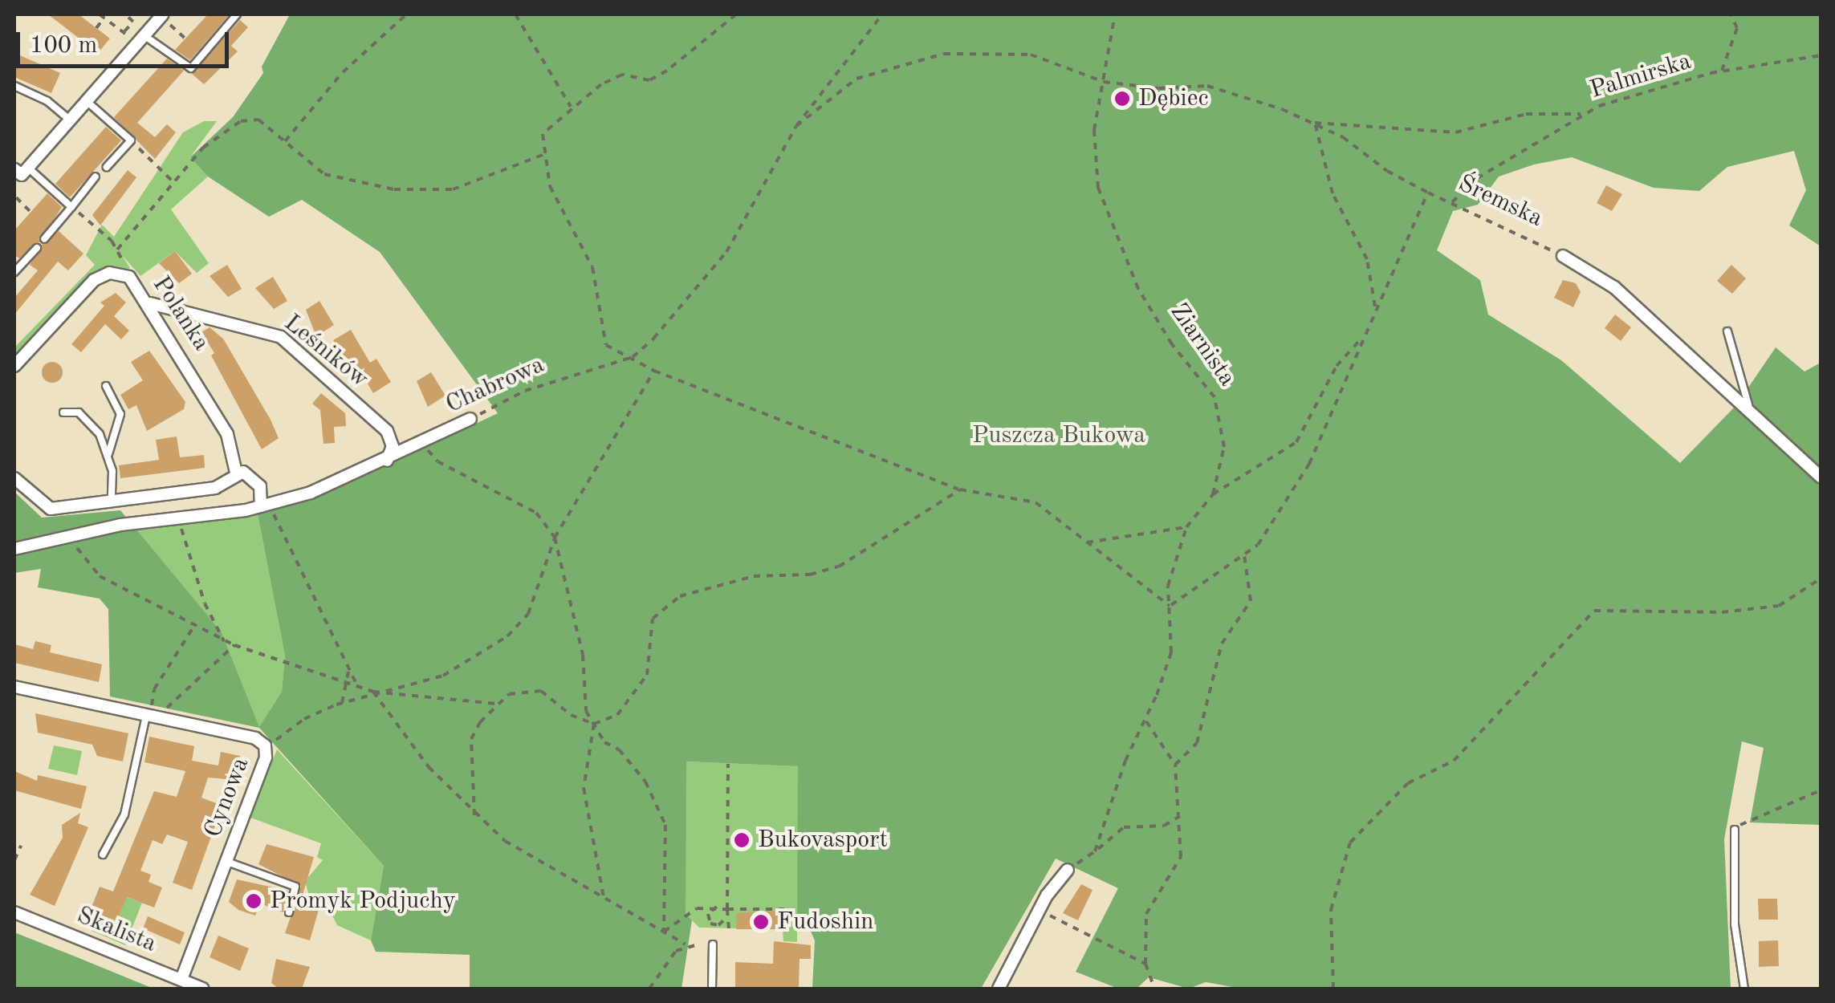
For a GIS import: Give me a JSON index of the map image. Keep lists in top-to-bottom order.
{
  "streets": {
    "street": [
      "Śremska",
      "Polanka",
      "Leśników",
      "Chabrowa",
      "Cynowa",
      "Skalista"
    ],
    "path": ["Palmirska", "Ziarnista"]
  },
  "crossings": [
    ["Palmirska", "Śremska"],
    ["Śremska", "Ziarnista"],
    ["Polanka", "Leśników"],
    ["Leśników", "Chabrowa"],
    ["Cynowa", "Skalista"]
  ],
  "parks": ["Puszcza Bukowa"],
  "places": [
    "Dębiec",
    "Bukovasport",
    "Promyk Podjuchy",
    "Fudoshin"
  ],
  "scale_bar": "100 m"
}
